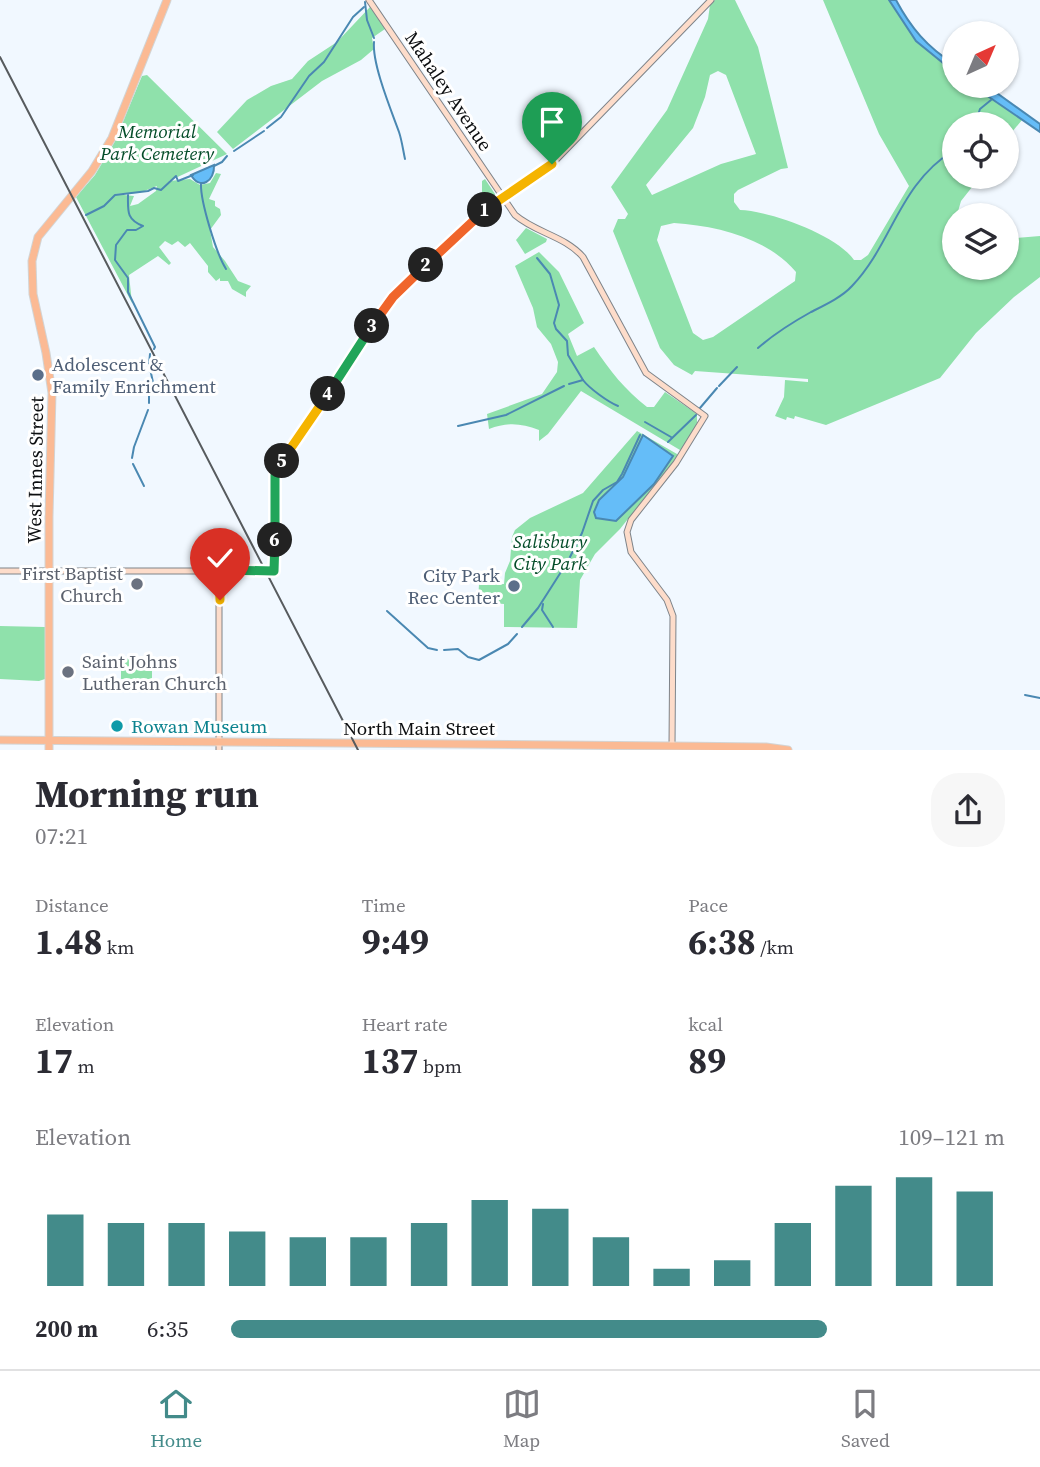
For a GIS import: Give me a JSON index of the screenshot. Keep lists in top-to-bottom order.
{
  "streets": {
    "main road": ["West Innes Street", "North Main Street"],
    "street": ["Mahaley Avenue"]
  },
  "crossings": [
    ["Mahaley Avenue", "North Main Street"],
    ["West Innes Street", "North Main Street"]
  ],
  "parks": ["Memorial Park Cemetery", "Salisbury City Park"],
  "places": [
    "Adolescent & Family Enrichment",
    "First Baptist Church",
    "City Park Rec Center",
    "Saint Johns Lutheran Church",
    "Rowan Museum"
  ],
  "north": "top right",
  "page": {
    "pins": [
      "1",
      "2",
      "3",
      "4",
      "5",
      "6"
    ],
    "heading": ["Morning run", "07:21"],
    "stats": [
      ["Distance", "1.48 km"],
      ["Time", "9:49"],
      ["Pace", "6:38 /km"],
      ["Elevation", "17 m"],
      ["Heart rate", "137 bpm"],
      ["kcal", "89"]
    ],
    "chart": ["Elevation", "109–121 m"],
    "list": [
      {
        "name": "200 m",
        "note": "6:35"
      }
    ],
    "tabs": ["Home", "Map", "Saved"]
  }
}
